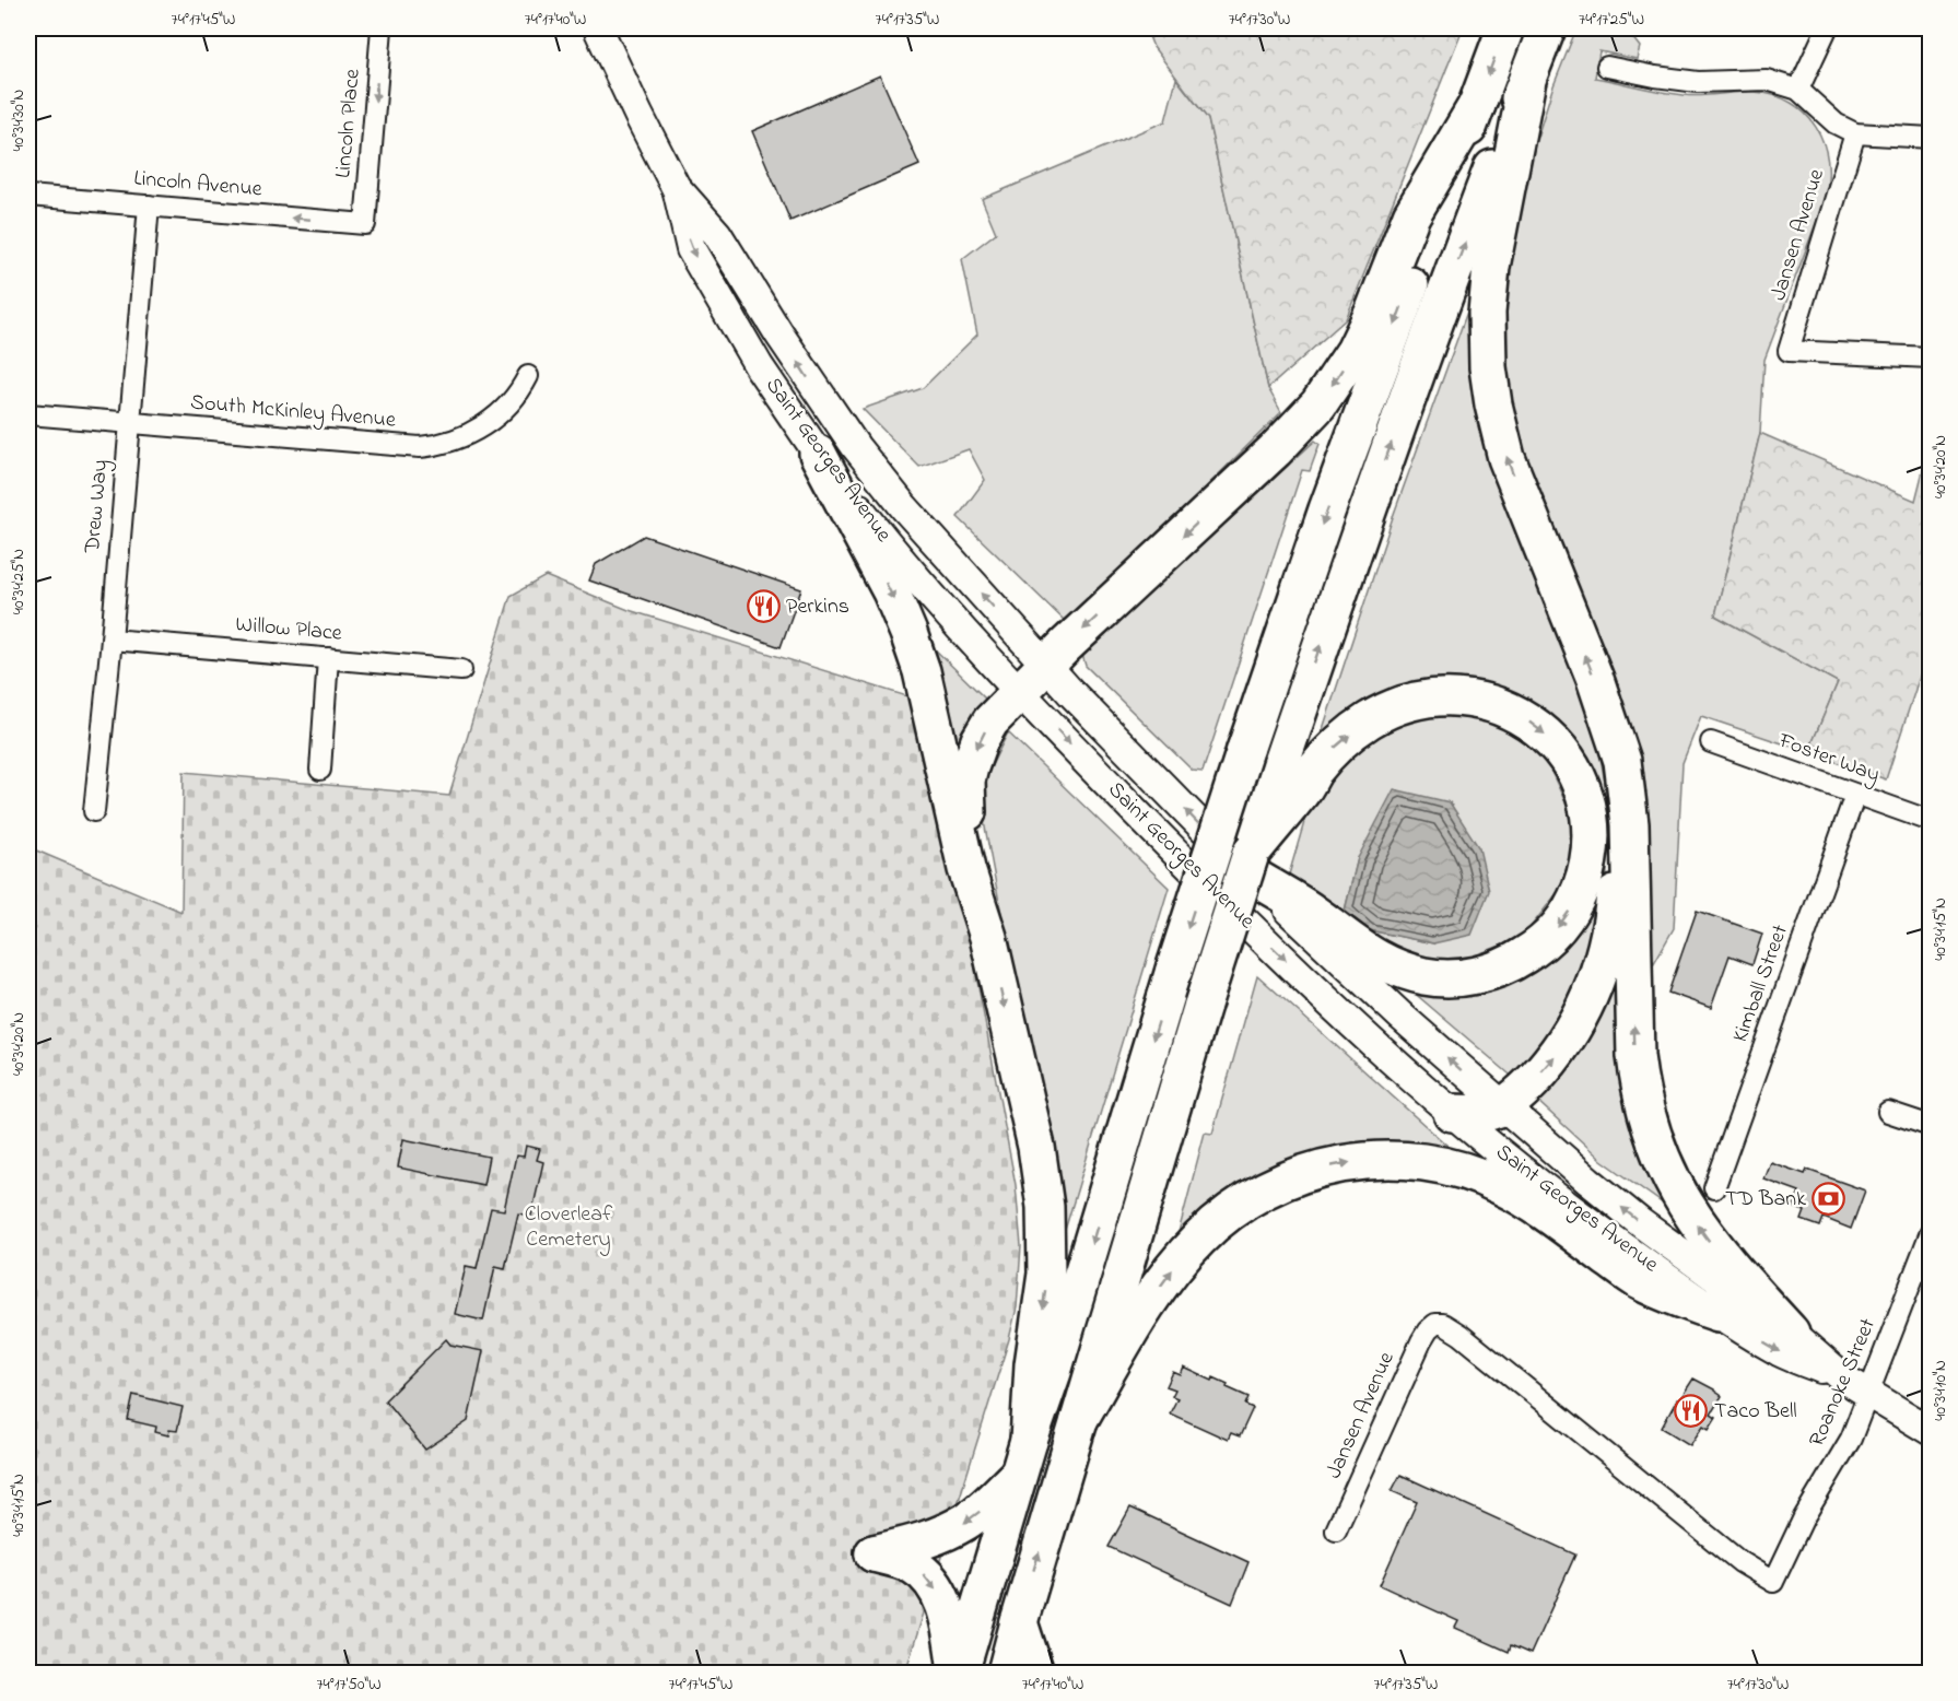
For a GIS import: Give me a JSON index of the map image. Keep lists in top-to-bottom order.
{
  "streets": {
    "main road": ["Saint Georges Avenue"],
    "street": [
      "Lincoln Place",
      "Lincoln Avenue",
      "Jansen Avenue",
      "South McKinley Avenue",
      "Drew Way",
      "Willow Place",
      "Foster Way",
      "Kimball Street",
      "Roanoke Street"
    ]
  },
  "crossings": [
    ["Lincoln Place", "Lincoln Avenue"],
    ["Lincoln Avenue", "Drew Way"],
    ["Jansen Avenue", "Roanoke Street"],
    ["South McKinley Avenue", "Drew Way"],
    ["Saint Georges Avenue", "Roanoke Street"],
    ["Drew Way", "Willow Place"],
    ["Foster Way", "Kimball Street"]
  ],
  "one_way": ["Lincoln Place", "Lincoln Avenue"],
  "parks": ["Cloverleaf Cemetery"],
  "places": {
    "restaurant": ["Perkins", "Taco Bell"],
    "bank": ["TD Bank"]
  },
  "coordinates": [
    "74°17'45\"W",
    "74°17'40\"W",
    "74°17'35\"W",
    "74°17'30\"W",
    "74°17'25\"W",
    "40°34'30\"N",
    "40°34'20\"N",
    "40°34'25\"N",
    "40°34'15\"N",
    "40°34'10\"N",
    "74°17'50\"W"
  ]
}
